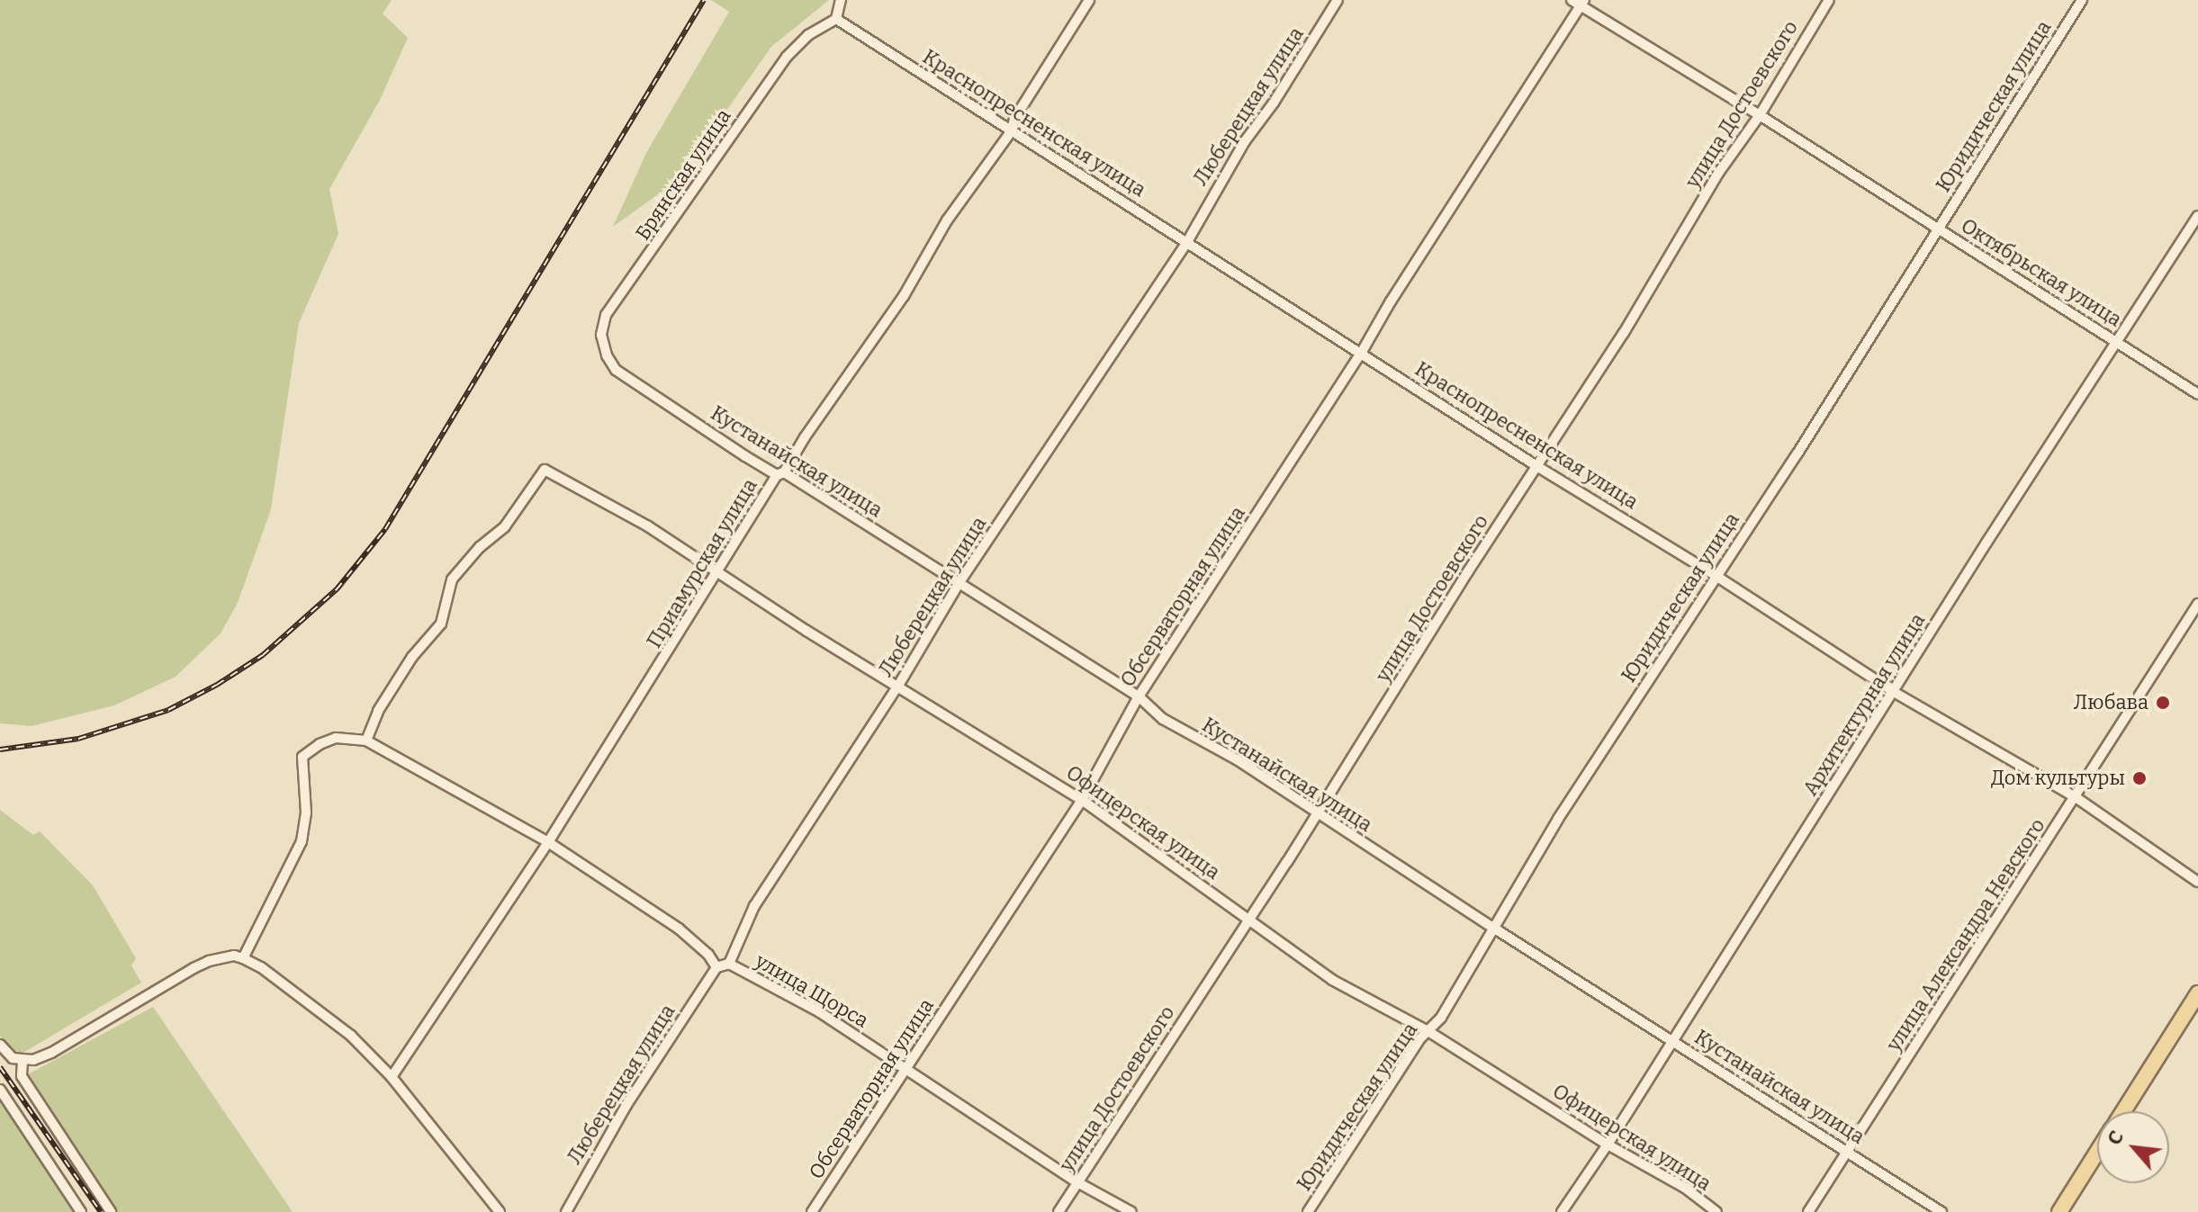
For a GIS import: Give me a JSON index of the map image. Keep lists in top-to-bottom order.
{
  "streets": {
    "street": [
      "улица Достоевского",
      "Люберецкая улица",
      "Юридическая улица",
      "Краснопресненская улица",
      "Брянская улица",
      "Октябрьская улица",
      "Кустанайская улица",
      "Приамурская улица",
      "Обсерваторная улица",
      "Архитектурная улица",
      "Офицерская улица",
      "улица Александра Невского",
      "улица Щорса"
    ]
  },
  "crossings": [
    ["улица Достоевского", "Краснопресненская улица"],
    ["улица Достоевского", "Октябрьская улица"],
    ["улица Достоевского", "Кустанайская улица"],
    ["улица Достоевского", "Офицерская улица"],
    ["улица Достоевского", "улица Щорса"],
    ["Люберецкая улица", "Краснопресненская улица"],
    ["Люберецкая улица", "Кустанайская улица"],
    ["Люберецкая улица", "Офицерская улица"],
    ["Люберецкая улица", "улица Щорса"],
    ["Юридическая улица", "Краснопресненская улица"],
    ["Юридическая улица", "Октябрьская улица"],
    ["Юридическая улица", "Кустанайская улица"],
    ["Юридическая улица", "Офицерская улица"],
    ["Краснопресненская улица", "Брянская улица"],
    ["Краснопресненская улица", "Приамурская улица"],
    ["Краснопресненская улица", "Обсерваторная улица"],
    ["Краснопресненская улица", "Архитектурная улица"],
    ["Краснопресненская улица", "улица Александра Невского"],
    ["Брянская улица", "Кустанайская улица"],
    ["Октябрьская улица", "Обсерваторная улица"],
    ["Октябрьская улица", "Архитектурная улица"],
    ["Кустанайская улица", "Приамурская улица"],
    ["Кустанайская улица", "Обсерваторная улица"],
    ["Кустанайская улица", "Архитектурная улица"],
    ["Кустанайская улица", "улица Александра Невского"],
    ["Приамурская улица", "Офицерская улица"],
    ["Обсерваторная улица", "Офицерская улица"],
    ["Обсерваторная улица", "улица Щорса"],
    ["Архитектурная улица", "Офицерская улица"]
  ],
  "places": ["Любава", "Дом культуры"],
  "north": "top left"
}
